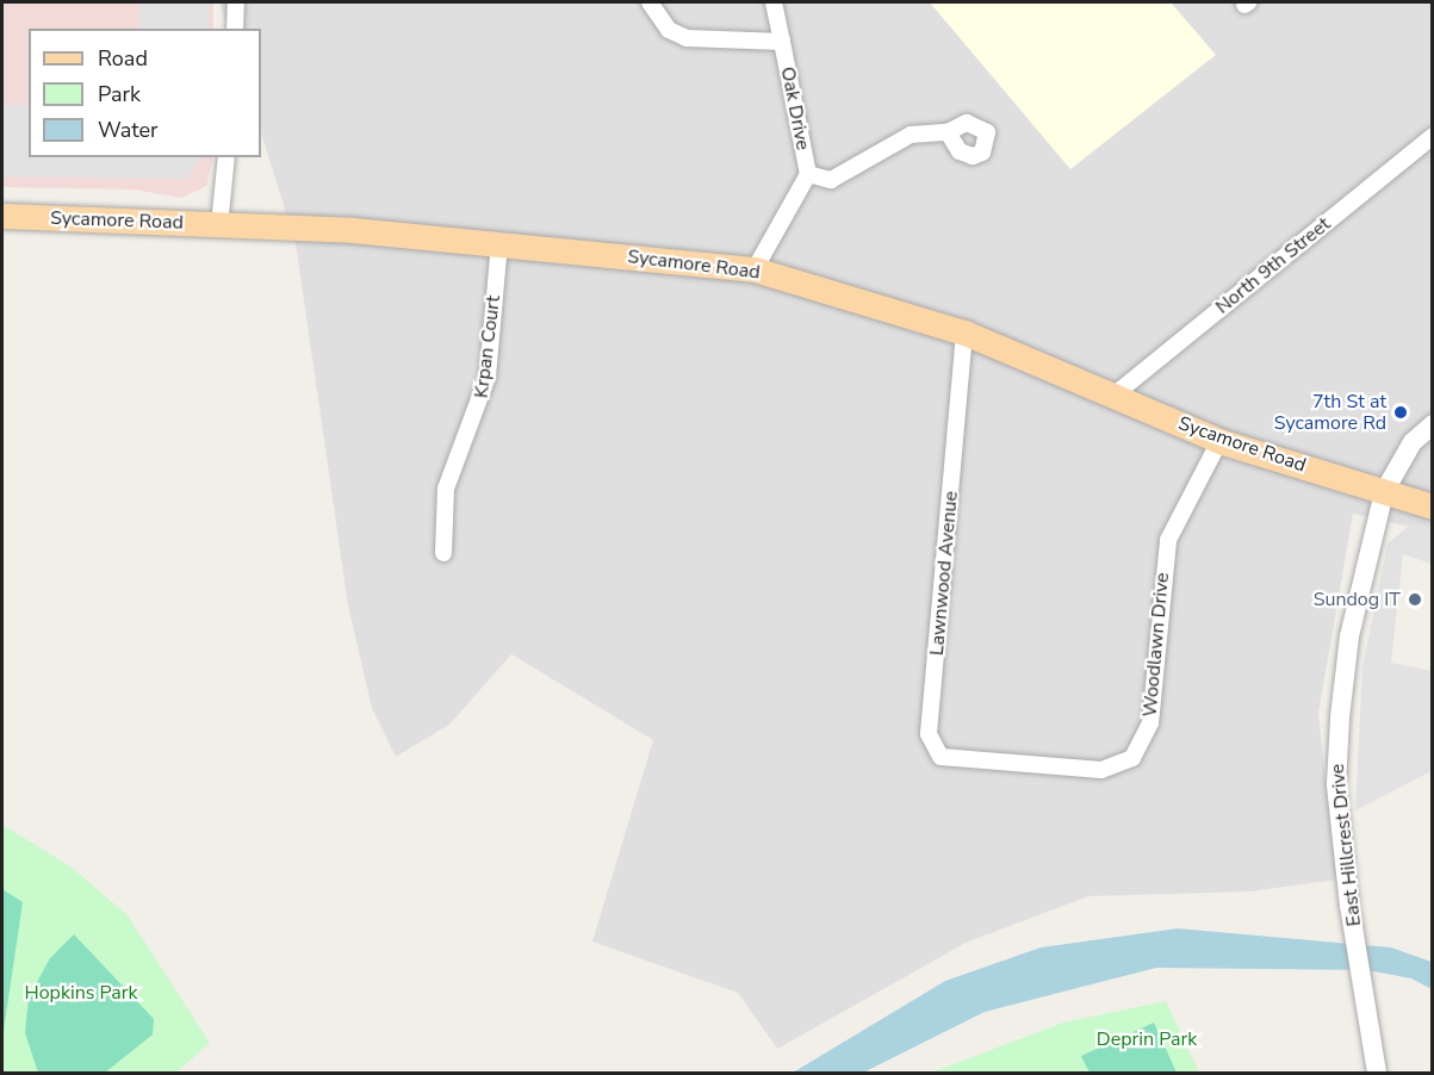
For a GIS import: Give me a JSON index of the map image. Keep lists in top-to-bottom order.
{
  "streets": {
    "main road": ["Sycamore Road"],
    "street": [
      "Oak Drive",
      "North 9th Street",
      "Krpan Court",
      "Lawnwood Avenue",
      "Woodlawn Drive",
      "East Hillcrest Drive"
    ]
  },
  "crossings": [
    ["Sycamore Road", "North 9th Street"],
    ["Sycamore Road", "Krpan Court"],
    ["Sycamore Road", "Lawnwood Avenue"],
    ["Sycamore Road", "Woodlawn Drive"],
    ["Sycamore Road", "East Hillcrest Drive"],
    ["Lawnwood Avenue", "Woodlawn Drive"]
  ],
  "parks": ["Hopkins Park", "Deprin Park"],
  "places": ["7th St at Sycamore Rd", "Sundog IT"],
  "legend": ["Road", "Park", "Water"]
}
